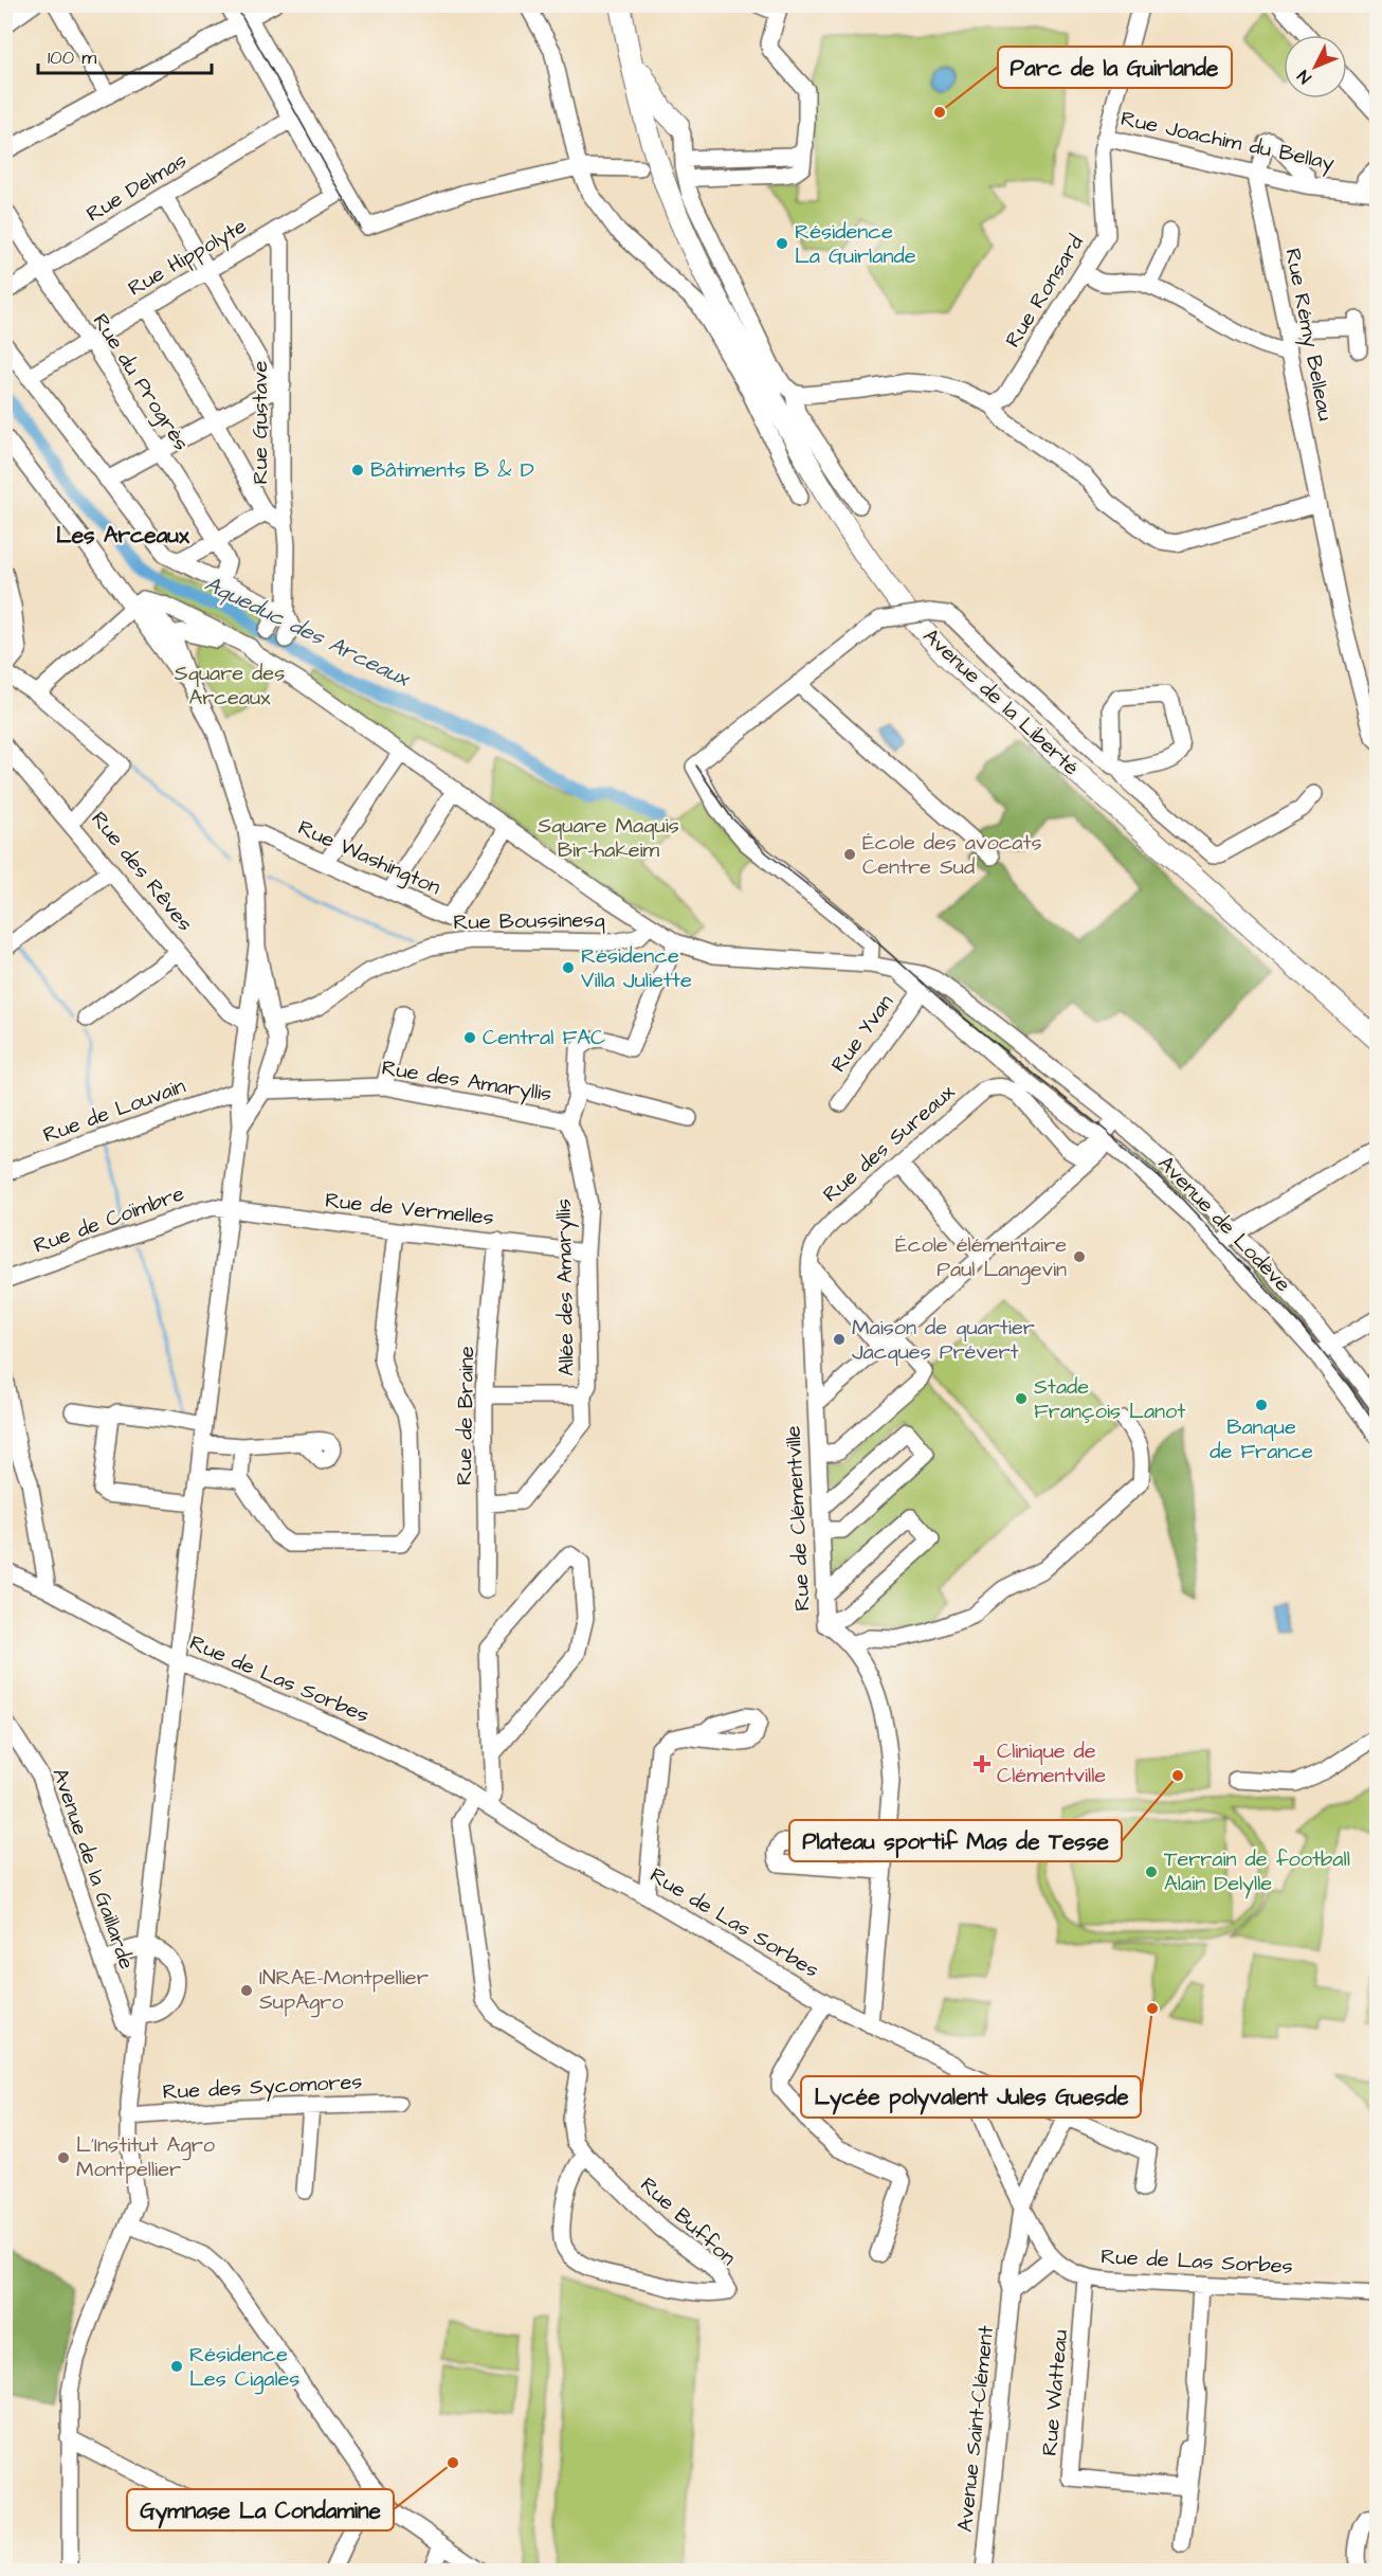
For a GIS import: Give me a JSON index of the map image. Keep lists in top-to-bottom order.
{
  "streets": {
    "main road": ["Avenue de la Liberté"],
    "street": [
      "Rue Joachim du Bellay",
      "Rue Delmas",
      "Rue Hippolyte",
      "Rue Ronsard",
      "Rue Rémy Belleau",
      "Rue du Progrès",
      "Rue Gustave",
      "Rue Washington",
      "Rue des Rêves",
      "Rue Boussinesq",
      "Rue Yvan",
      "Rue des Amaryllis",
      "Rue de Louvain",
      "Rue des Sureaux",
      "Rue de Vermelles",
      "Rue de Coïmbre",
      "Avenue de Lodève",
      "Allée des Amaryllis",
      "Rue de Braine",
      "Rue de Clémentville",
      "Rue de Las Sorbes",
      "Avenue de la Gaillarde",
      "Rue des Sycomores",
      "Rue Buffon",
      "Rue Watteau",
      "Avenue Saint-Clément"
    ]
  },
  "crossings": [
    ["Rue Joachim du Bellay", "Rue Ronsard"],
    ["Rue Joachim du Bellay", "Rue Rémy Belleau"],
    ["Rue Delmas", "Rue Hippolyte"],
    ["Rue Delmas", "Rue du Progrès"],
    ["Rue Hippolyte", "Rue du Progrès"],
    ["Rue Hippolyte", "Rue Gustave"],
    ["Rue Gustave", "Avenue de Lodève"],
    ["Rue Washington", "Rue Boussinesq"],
    ["Rue des Rêves", "Rue Boussinesq"],
    ["Rue Boussinesq", "Avenue de Lodève"],
    ["Rue Yvan", "Avenue de Lodève"],
    ["Rue des Amaryllis", "Avenue de Lodève"],
    ["Rue des Amaryllis", "Allée des Amaryllis"],
    ["Rue des Sureaux", "Avenue de Lodève"],
    ["Rue des Sureaux", "Rue de Clémentville"],
    ["Rue de Vermelles", "Rue de Coïmbre"],
    ["Rue de Vermelles", "Allée des Amaryllis"],
    ["Rue de Vermelles", "Rue de Braine"],
    ["Avenue de Lodève", "Rue de Clémentville"],
    ["Allée des Amaryllis", "Rue de Braine"],
    ["Rue de Clémentville", "Rue de Las Sorbes"],
    ["Rue de Las Sorbes", "Rue Buffon"],
    ["Rue de Las Sorbes", "Rue Watteau"],
    ["Rue de Las Sorbes", "Avenue Saint-Clément"]
  ],
  "districts": ["Les Arceaux"],
  "water": ["Aqueduc des Arceaux"],
  "parks": ["Square des Arceaux", "Square Maquis Bir-hakeim"],
  "places": {
    "other": [
      "Parc de la Guirlande",
      "Résidence La Guirlande",
      "Bâtiments B & D",
      "École des avocats Centre Sud",
      "Résidence Villa Juliette",
      "Central FAC",
      "École élémentaire Paul Langevin",
      "Maison de quartier Jacques Prévert",
      "Stade François Lanot",
      "Banque de France",
      "Plateau sportif Mas de Tesse",
      "Terrain de football Alain Delylle",
      "INRAE-Montpellier SupAgro",
      "Lycée polyvalent Jules Guesde",
      "L'Institut Agro Montpellier",
      "Résidence Les Cigales",
      "Gymnase La Condamine"
    ],
    "health": ["Clinique de Clémentville"]
  },
  "scale_bar": "100 m",
  "north": "bottom left"
}
